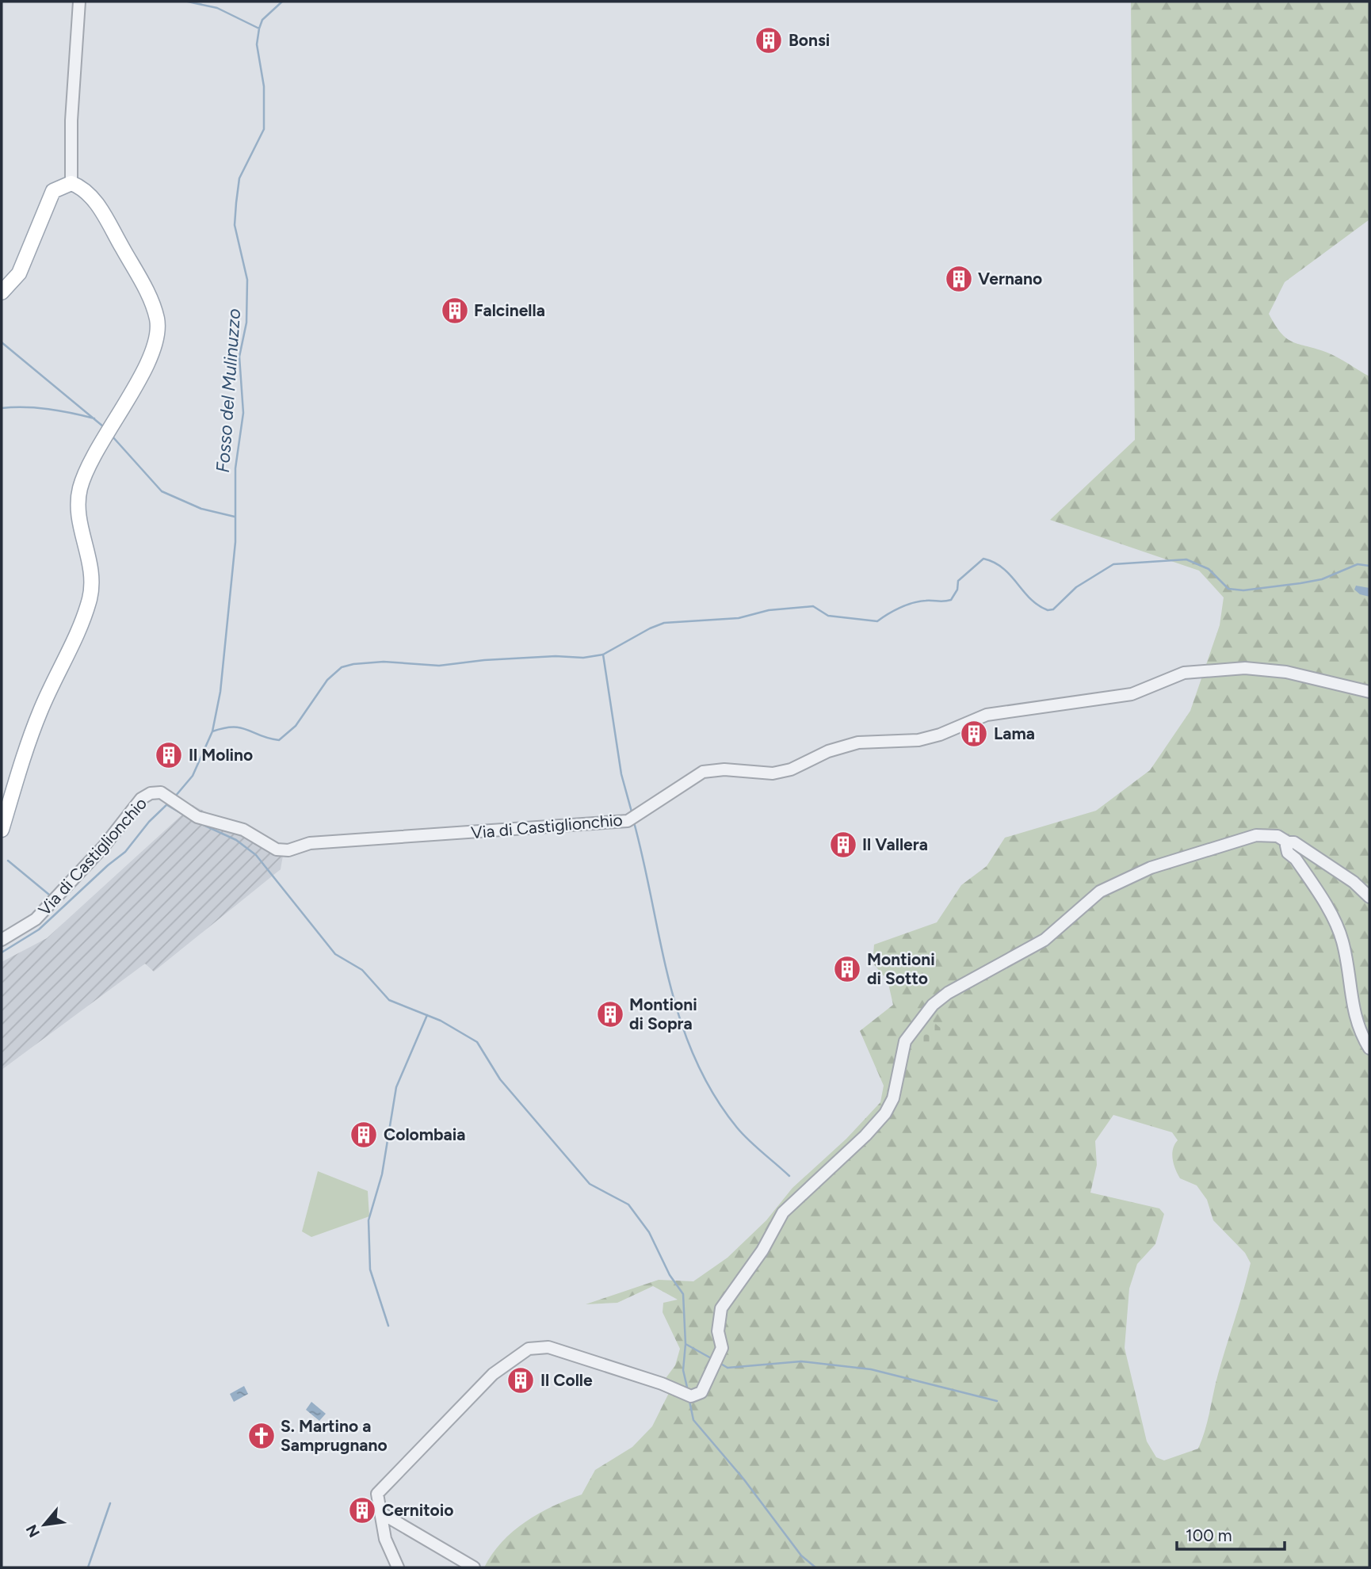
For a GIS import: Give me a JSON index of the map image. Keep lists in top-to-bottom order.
{
  "streets": {
    "street": ["Via di Castiglionchio"]
  },
  "water": ["Fosso del Mulinuzzo"],
  "places": {
    "building": [
      "Bonsi",
      "Vernano",
      "Falcinella",
      "Lama",
      "Il Molino",
      "Il Vallera",
      "Montioni di Sotto",
      "Montioni di Sopra",
      "Colombaia",
      "Il Colle",
      "Cernitoio"
    ],
    "church": ["S. Martino a Samprugnano"]
  },
  "scale_bar": "100 m",
  "north": "bottom left"
}
